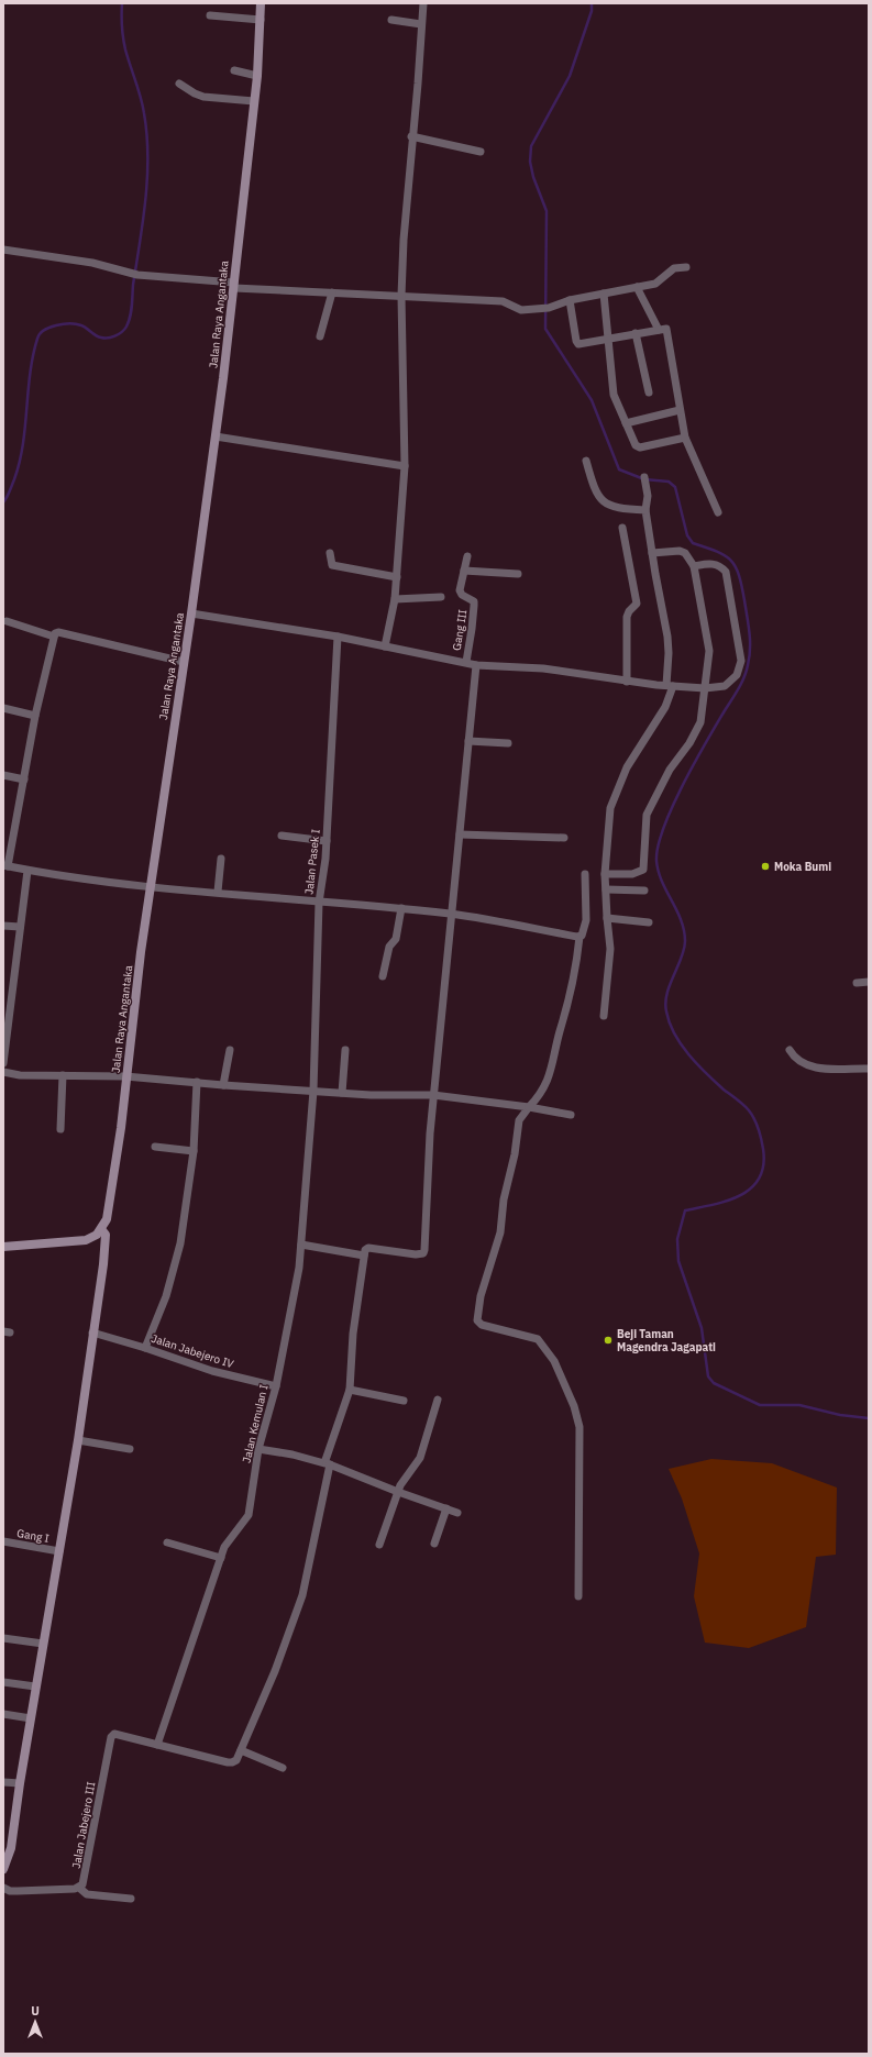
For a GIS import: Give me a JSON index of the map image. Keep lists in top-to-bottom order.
{
  "streets": {
    "main road": ["Jalan Raya Angantaka"],
    "street": [
      "Gang III",
      "Jalan Pasek I",
      "Jalan Jabejero IV",
      "Jalan Kemulan I",
      "Gang I",
      "Jalan Jabejero III"
    ]
  },
  "crossings": [
    ["Jalan Pasek I", "Jalan Kemulan I"],
    ["Jalan Jabejero IV", "Jalan Kemulan I"],
    ["Jalan Kemulan I", "Jalan Jabejero III"]
  ],
  "places": ["Moka Bumi", "Beji Taman Magendra Jagapati"],
  "north": "top"
}
